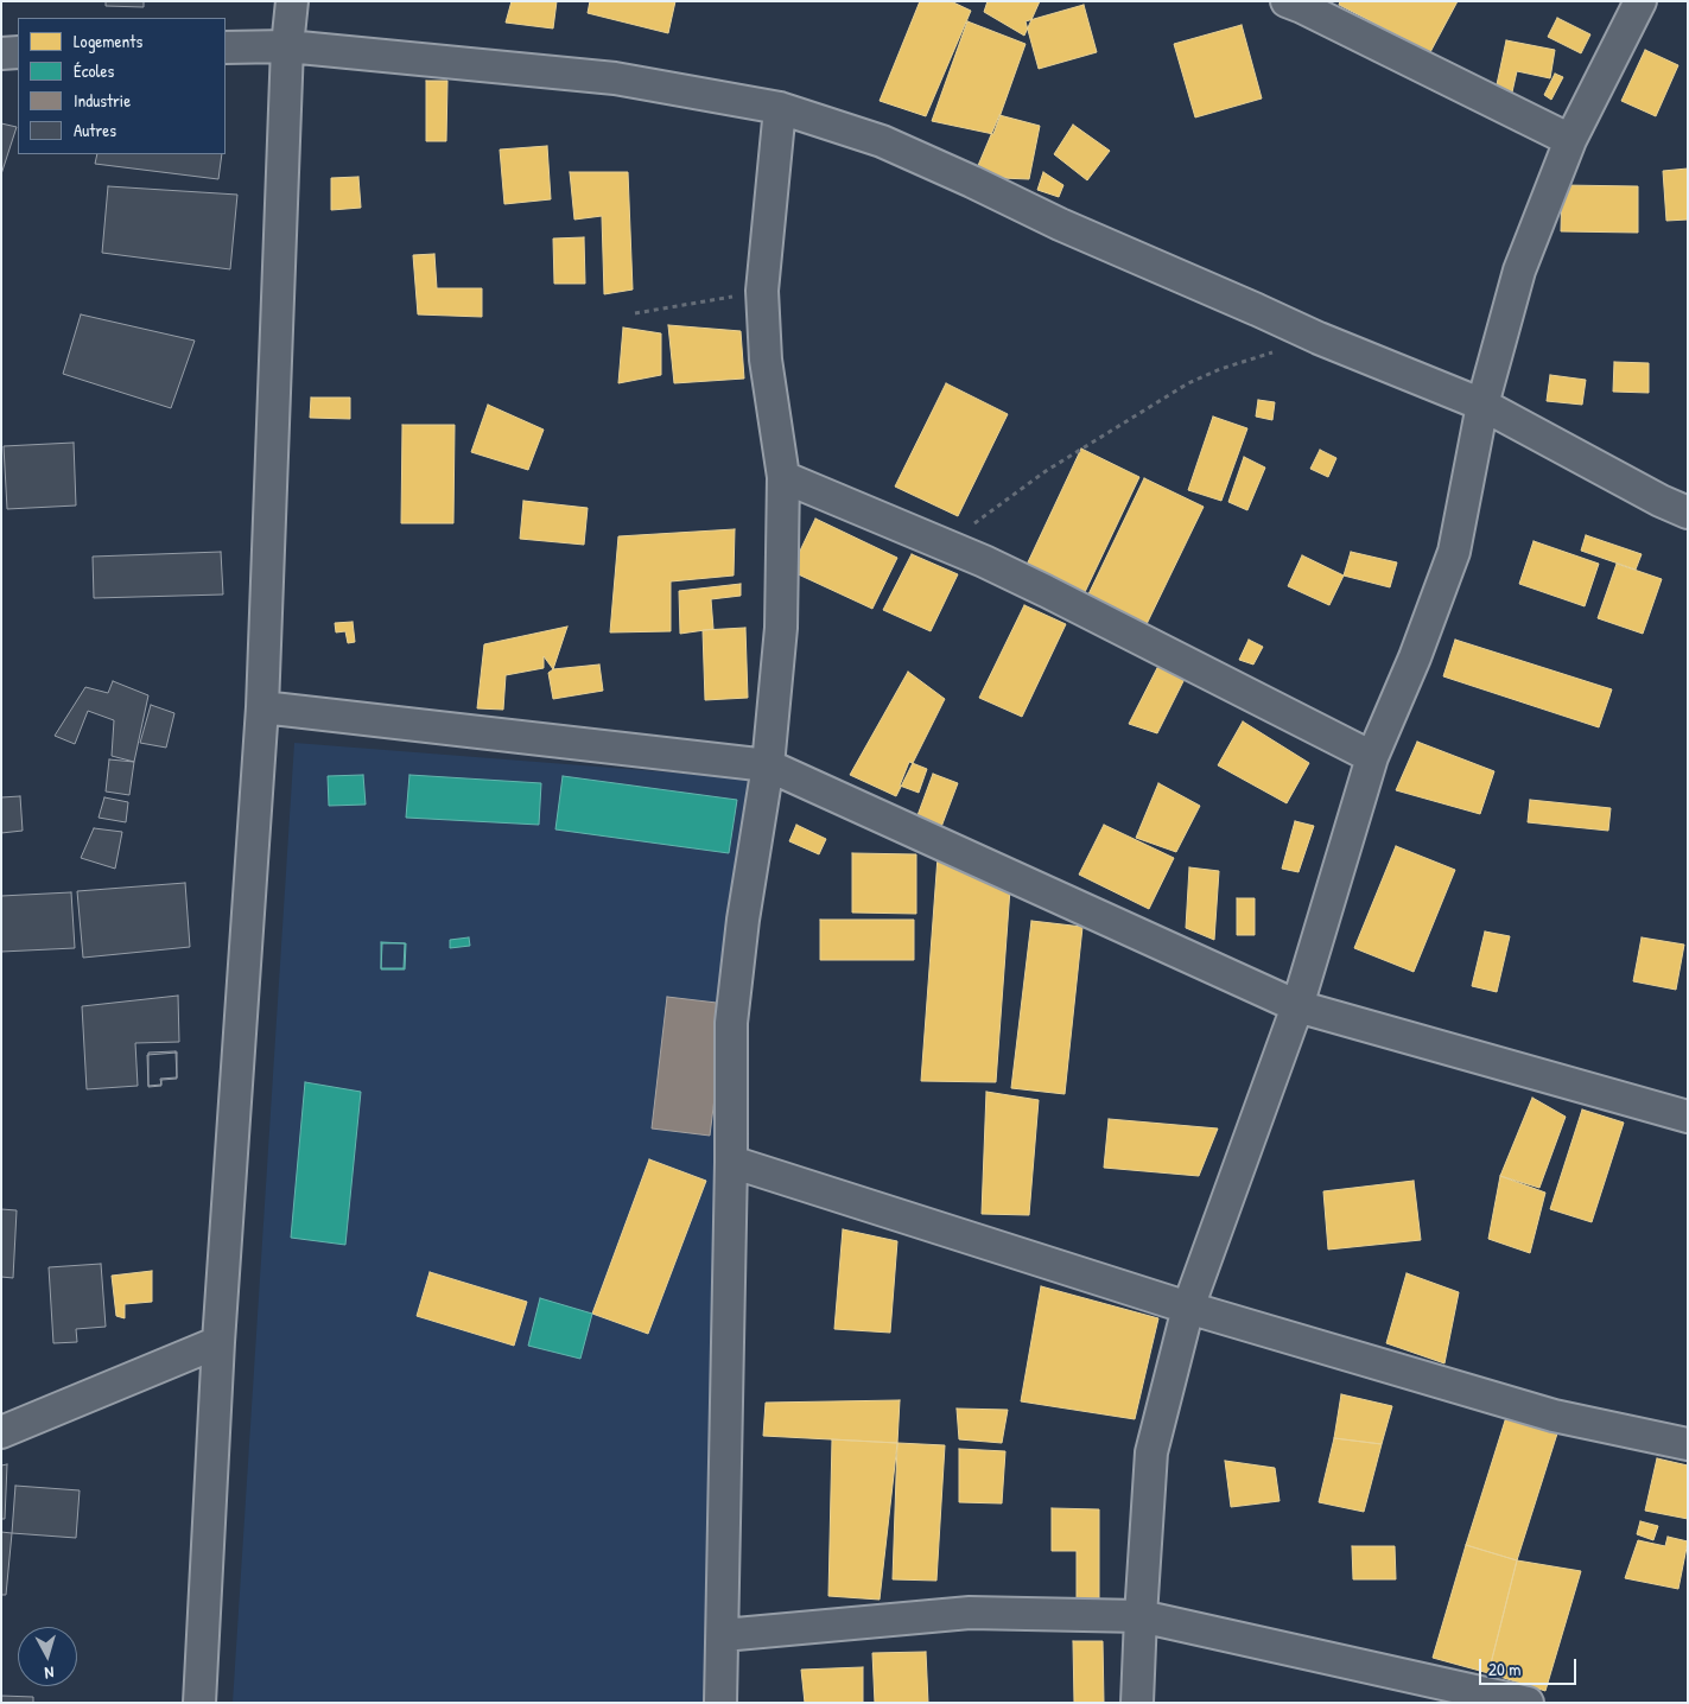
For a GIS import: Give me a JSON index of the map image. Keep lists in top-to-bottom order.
{
  "legend": [
    "Logements",
    "Écoles",
    "Industrie",
    "Autres"
  ],
  "scale_bar": "20 m",
  "north": "bottom"
}
